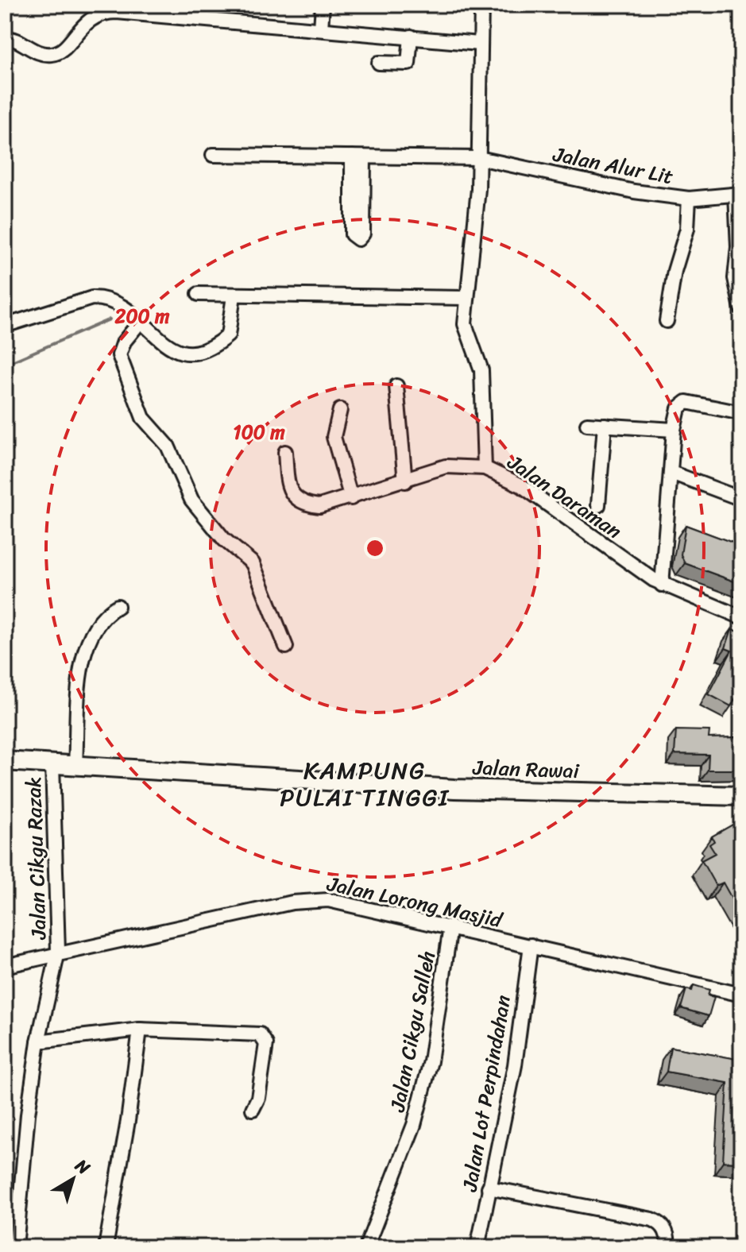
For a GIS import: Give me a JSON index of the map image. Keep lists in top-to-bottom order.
{
  "streets": {
    "main road": ["Jalan Rawai"],
    "street": [
      "Jalan Alur Lit",
      "Jalan Daraman",
      "Jalan Cikgu Razak",
      "Jalan Lorong Masjid",
      "Jalan Cikgu Salleh",
      "Jalan Lot Perpindahan"
    ]
  },
  "crossings": [
    ["Jalan Rawai", "Jalan Cikgu Razak"],
    ["Jalan Cikgu Razak", "Jalan Lorong Masjid"],
    ["Jalan Lorong Masjid", "Jalan Cikgu Salleh"],
    ["Jalan Lorong Masjid", "Jalan Lot Perpindahan"]
  ],
  "districts": ["KAMPUNG PULAI TINGGI"],
  "north": "top right",
  "rings": ["200 m", "100 m"]
}
